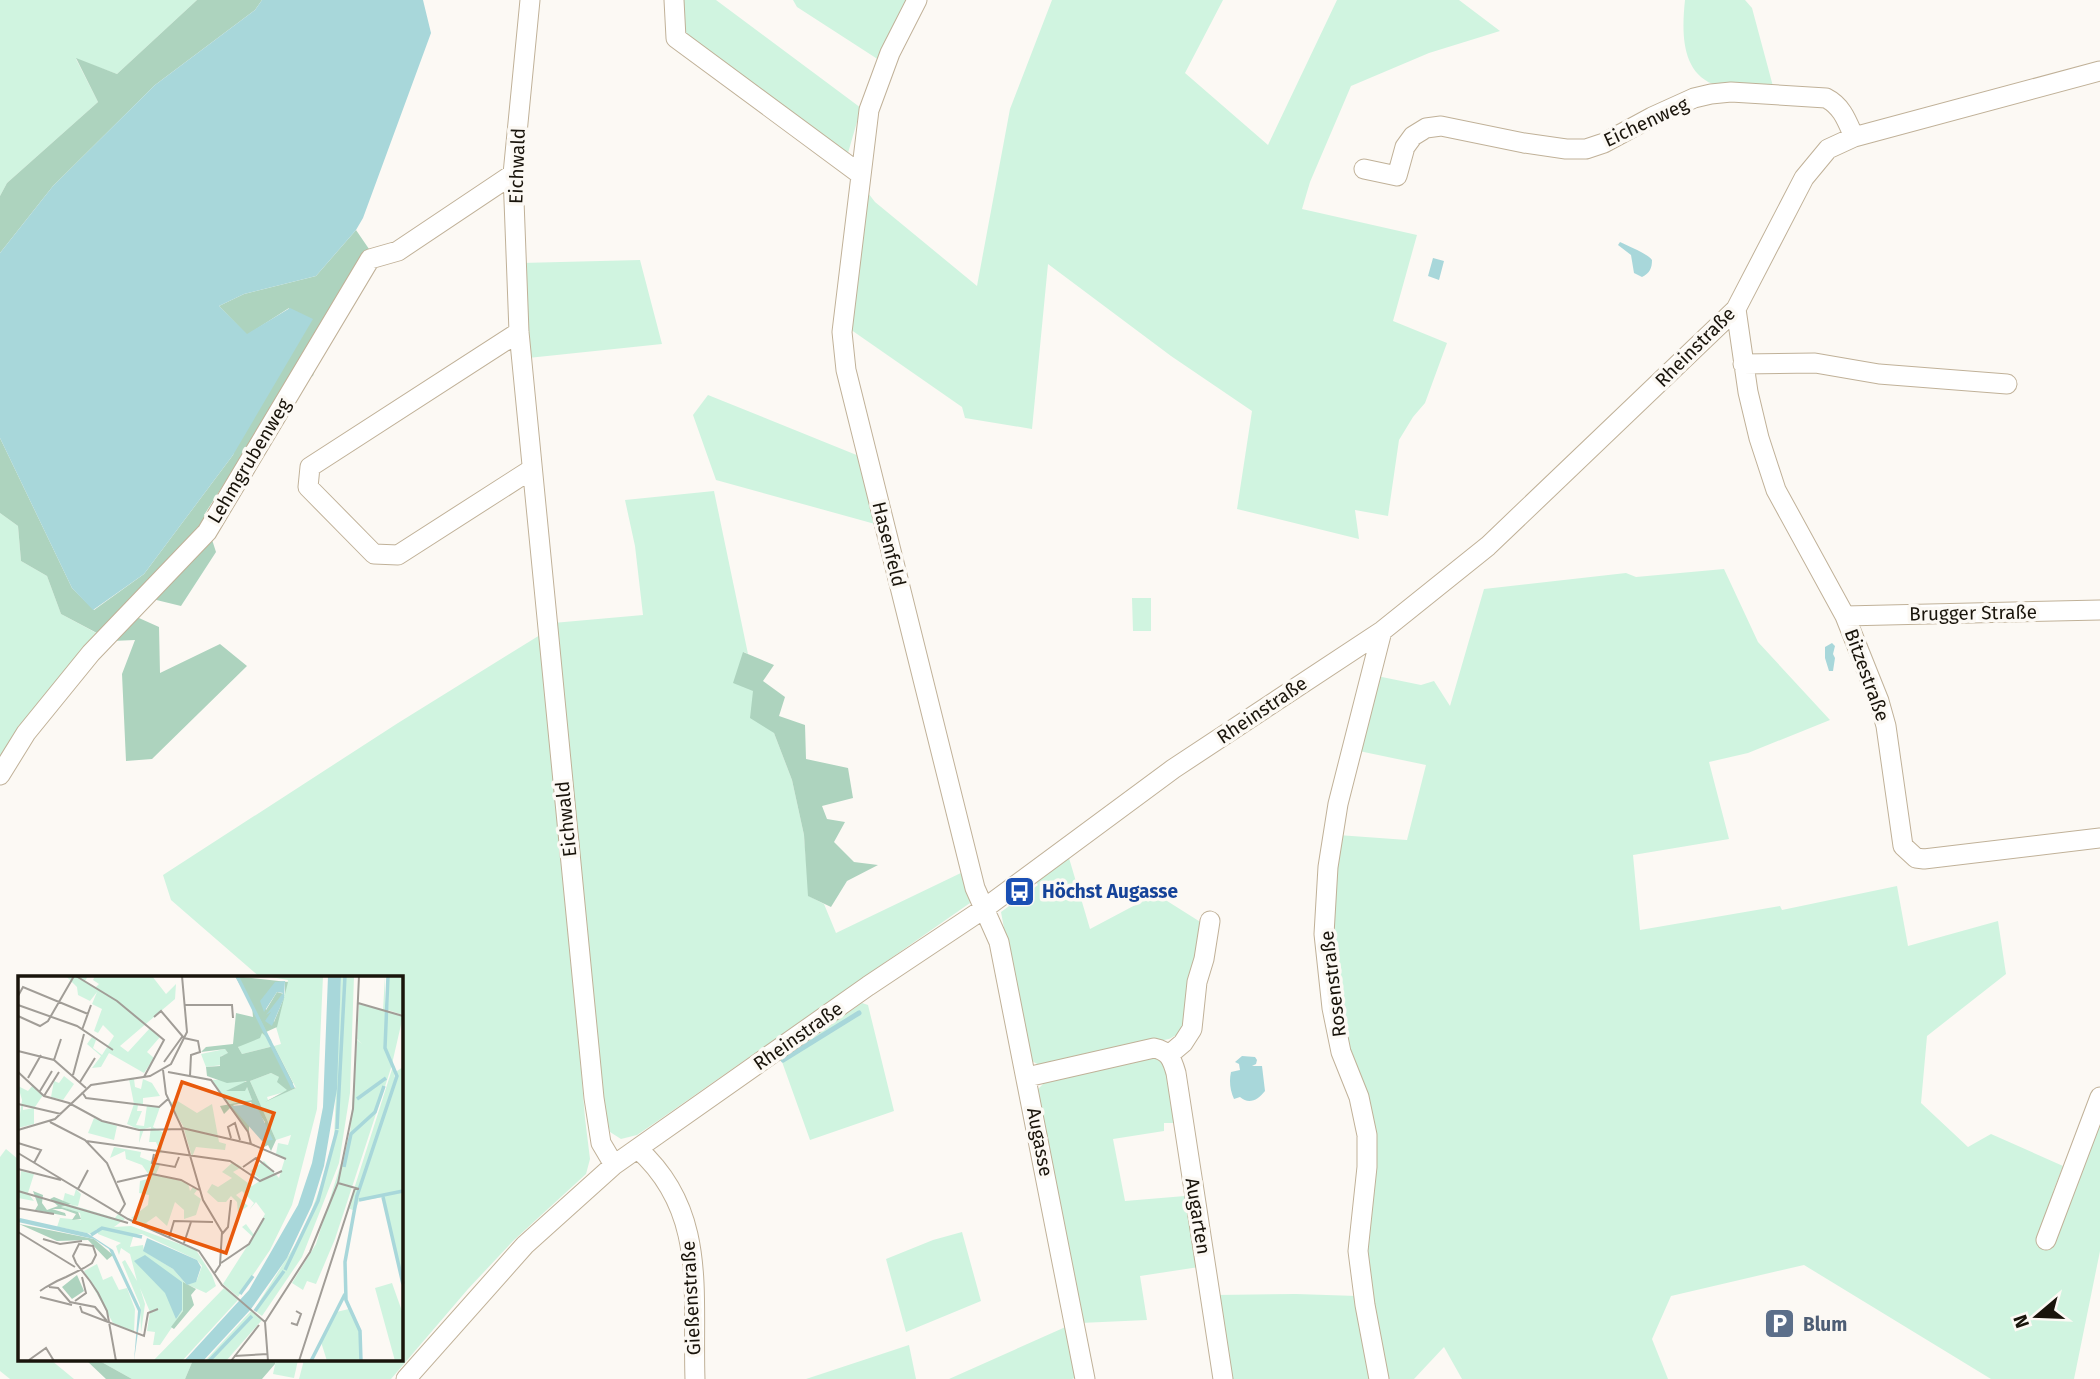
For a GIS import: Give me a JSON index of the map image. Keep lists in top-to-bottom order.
{
  "streets": {
    "street": [
      "Eichenweg",
      "Eichwald",
      "Rheinstraße",
      "Lehmgrubenweg",
      "Hasenfeld",
      "Brugger Straße",
      "Bitzestraße",
      "Rosenstraße",
      "Augasse",
      "Augarten",
      "Gießenstraße"
    ]
  },
  "crossings": [
    ["Eichenweg", "Rheinstraße"],
    ["Eichwald", "Rheinstraße"],
    ["Eichwald", "Lehmgrubenweg"],
    ["Rheinstraße", "Hasenfeld"],
    ["Rheinstraße", "Bitzestraße"],
    ["Rheinstraße", "Rosenstraße"],
    ["Rheinstraße", "Augasse"],
    ["Rheinstraße", "Gießenstraße"],
    ["Hasenfeld", "Augasse"],
    ["Brugger Straße", "Bitzestraße"]
  ],
  "places": {
    "bus stop": ["Höchst Augasse"],
    "parking": ["Blum"]
  },
  "north": "left"
}
